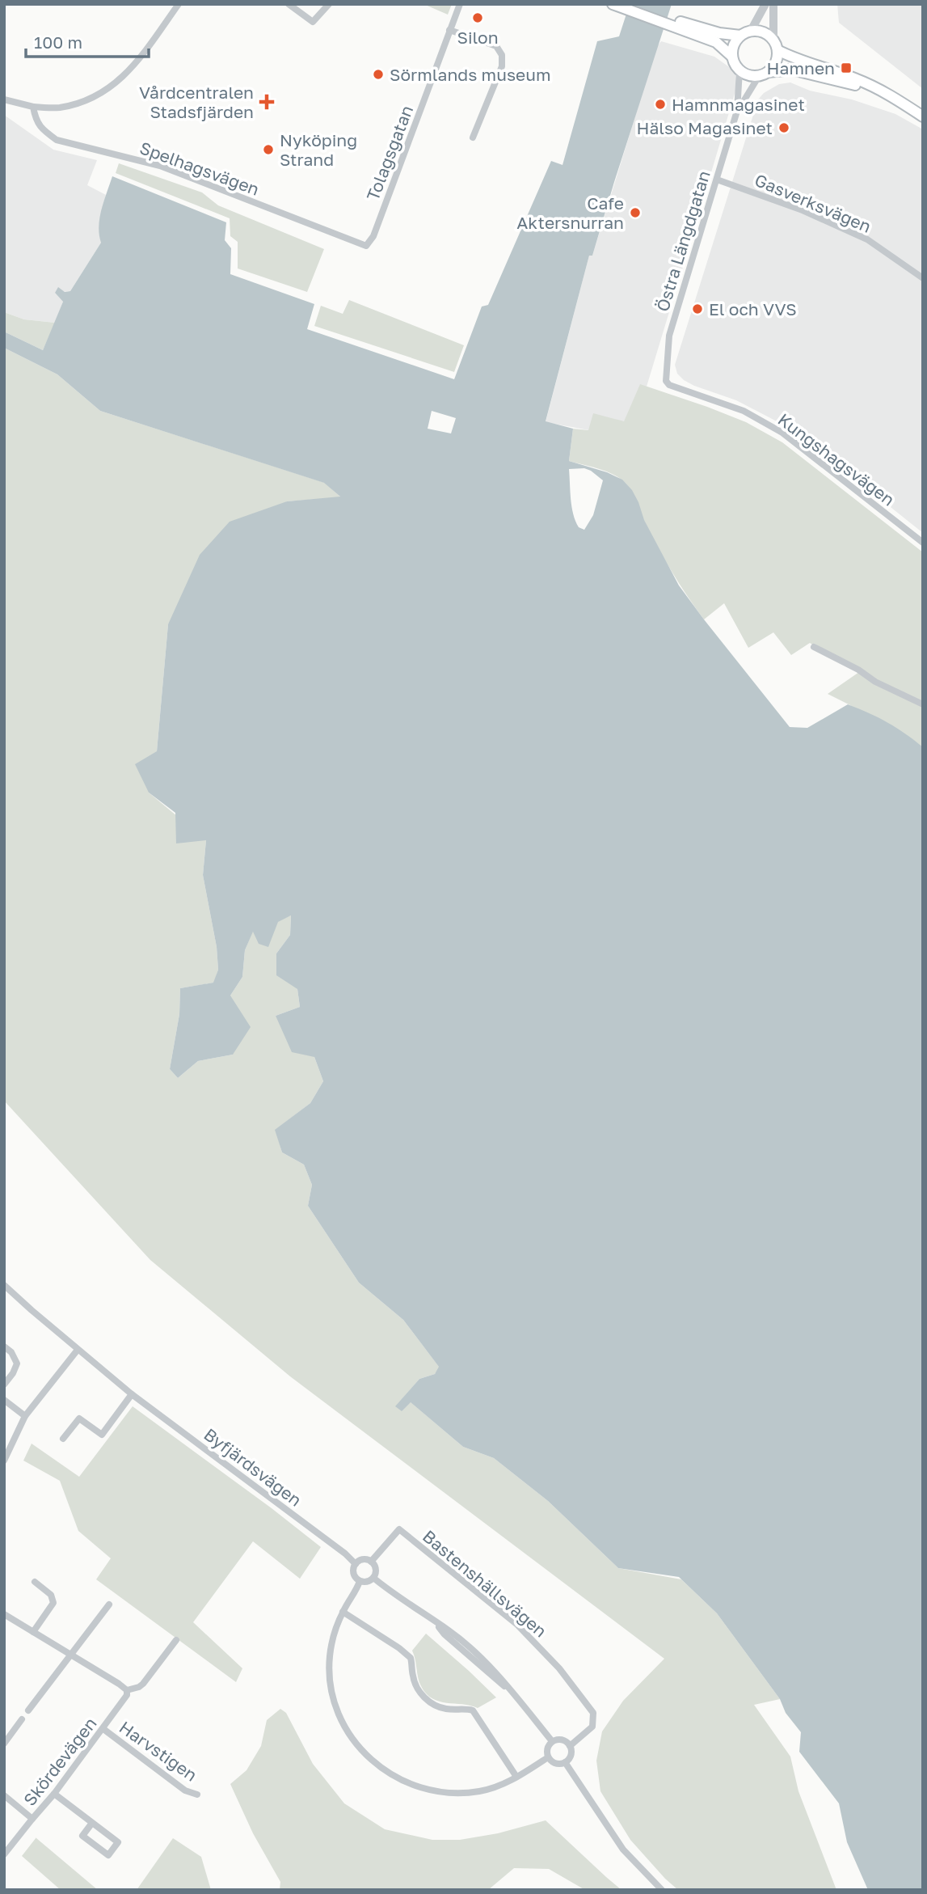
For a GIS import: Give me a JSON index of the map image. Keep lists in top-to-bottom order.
{
  "streets": {
    "street": [
      "Tolagsgatan",
      "Spelhagsvägen",
      "Gasverksvägen",
      "Östra Längdgatan",
      "Kungshagsvägen",
      "Byfjärdsvägen",
      "Bastenshällsvägen",
      "Harvstigen",
      "Skördevägen"
    ]
  },
  "crossings": [
    ["Tolagsgatan", "Spelhagsvägen"],
    ["Gasverksvägen", "Östra Längdgatan"],
    ["Östra Längdgatan", "Kungshagsvägen"],
    ["Byfjärdsvägen", "Bastenshällsvägen"],
    ["Harvstigen", "Skördevägen"]
  ],
  "places": {
    "other": [
      "Silon",
      "Sörmlands museum",
      "Hamnmagasinet",
      "Hälso Magasinet",
      "Nyköping Strand",
      "Cafe Aktersnurran",
      "El och VVS"
    ],
    "transit": ["Hamnen"],
    "health": ["Vårdcentralen Stadsfjärden"]
  },
  "scale_bar": "100 m"
}
